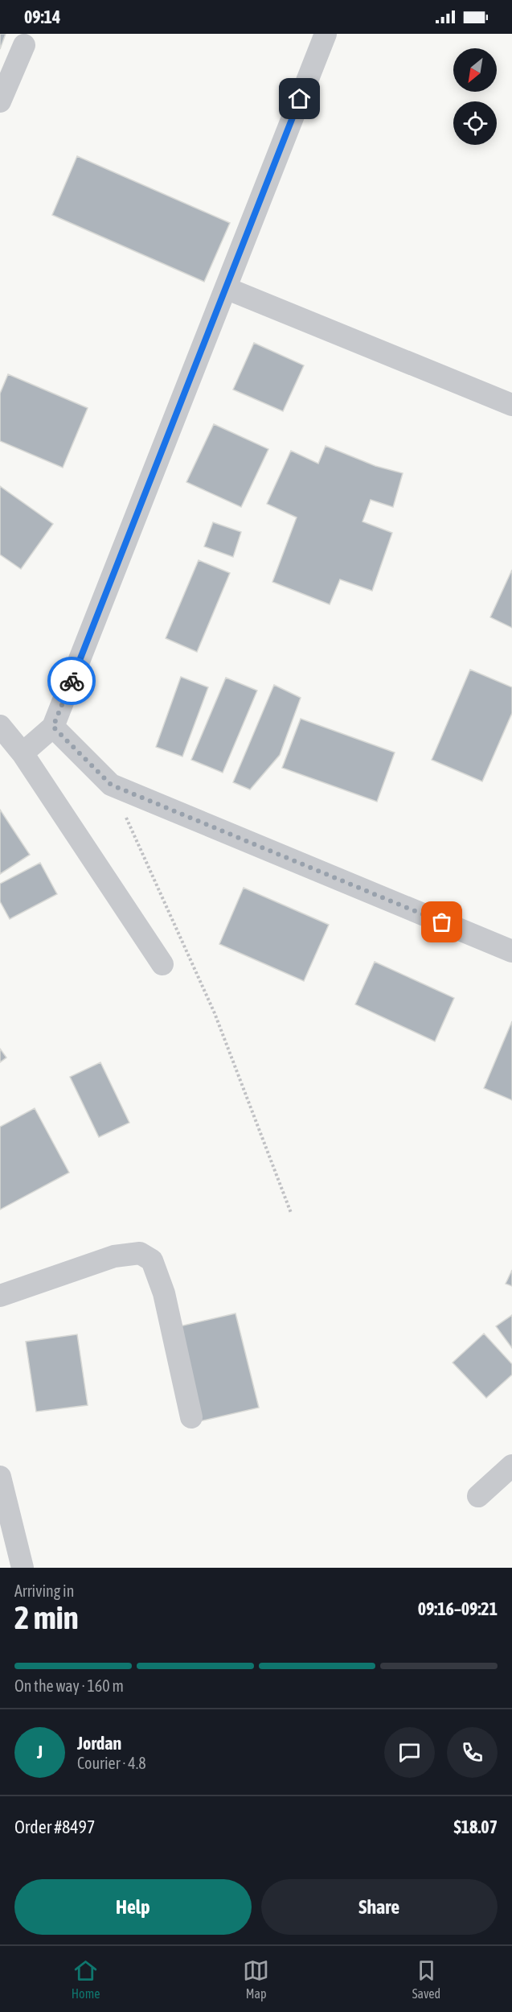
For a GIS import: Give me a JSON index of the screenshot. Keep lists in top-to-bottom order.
{
  "north": "bottom left",
  "page": {
    "status": "09:14",
    "heading": ["2 min", "Arriving in", "09:16–09:21"],
    "panel": [
      "Jordan",
      "Courier · 4.8",
      "Order #8497",
      "$18.07"
    ],
    "bar": "On the way · 160 m",
    "round": "J",
    "buttons": ["Help", "Share"],
    "tabs": ["Home", "Map", "Saved"]
  }
}
